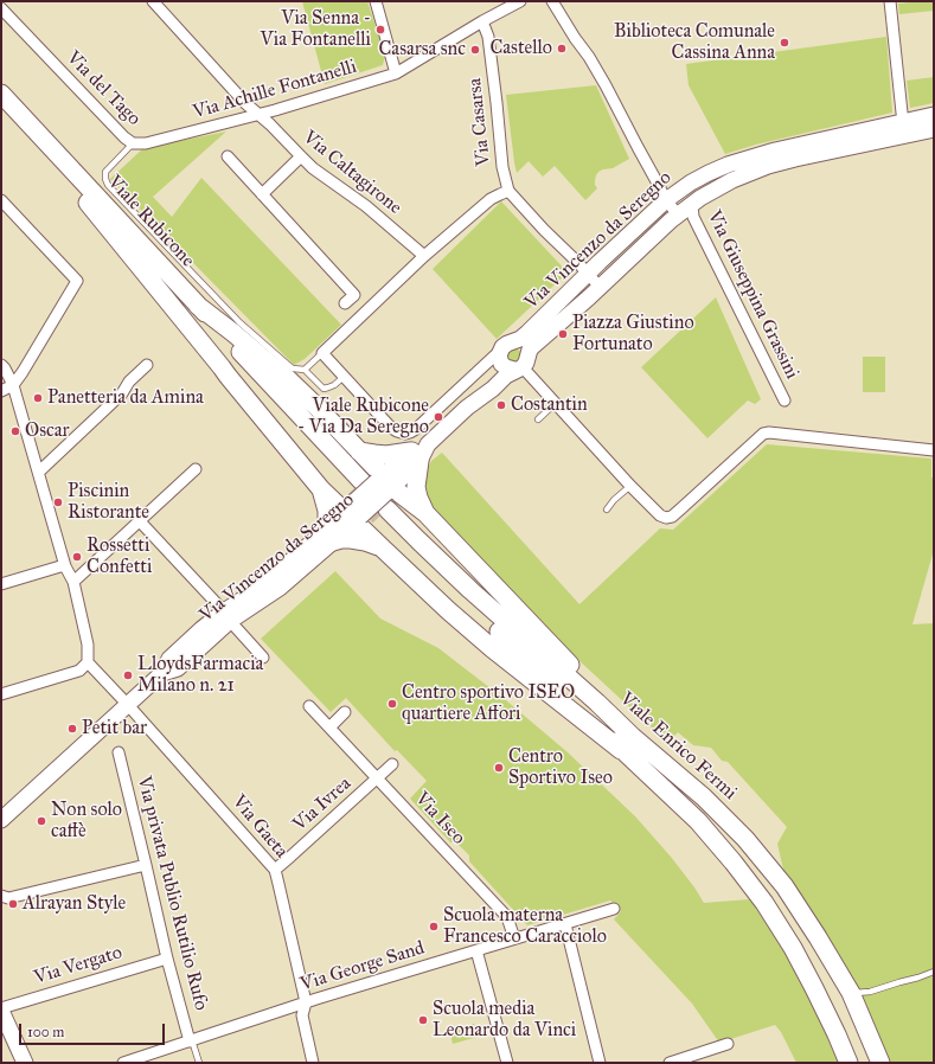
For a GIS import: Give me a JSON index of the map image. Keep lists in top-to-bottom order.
{
  "streets": {
    "highway": ["Viale Rubicone", "Viale Enrico Fermi"],
    "main road": ["Via Vincenzo da Seregno"],
    "street": [
      "Via del Tago",
      "Via Achille Fontanelli",
      "Via Casarsa",
      "Via Caltagirone",
      "Via Giuseppina Grassini",
      "Via Ivrea",
      "Via Iseo",
      "Via Gaeta",
      "Via privata Publio Rutilio Rufo",
      "Via Vergato",
      "Via George Sand"
    ]
  },
  "crossings": [
    ["Via del Tago", "Via Achille Fontanelli"],
    ["Via Achille Fontanelli", "Via Casarsa"],
    ["Via Achille Fontanelli", "Via Caltagirone"],
    ["Via Vincenzo da Seregno", "Via Giuseppina Grassini"],
    ["Via Vincenzo da Seregno", "Via Gaeta"],
    ["Via Ivrea", "Via Iseo"],
    ["Via Ivrea", "Via Gaeta"],
    ["Via Iseo", "Via George Sand"],
    ["Via Gaeta", "Via George Sand"],
    ["Via privata Publio Rutilio Rufo", "Via Vergato"],
    ["Via privata Publio Rutilio Rufo", "Via George Sand"]
  ],
  "places": [
    "Via Senna - Via Fontanelli",
    "Biblioteca Comunale Cassina Anna",
    "Castello",
    "Casarsa snc",
    "Piazza Giustino Fortunato",
    "Panetteria da Amina",
    "Costantin",
    "Viale Rubicone - Via Da Seregno",
    "Oscar",
    "Piscinin Ristorante",
    "Rossetti Confetti",
    "LloydsFarmacia Milano n. 21",
    "Centro sportivo ISEO quartiere Affori",
    "Petit bar",
    "Centro Sportivo Iseo",
    "Non solo caffè",
    "Alrayan Style",
    "Scuola materna Francesco Caracciolo",
    "Scuola media Leonardo da Vinci"
  ],
  "scale_bar": "100 m"
}
